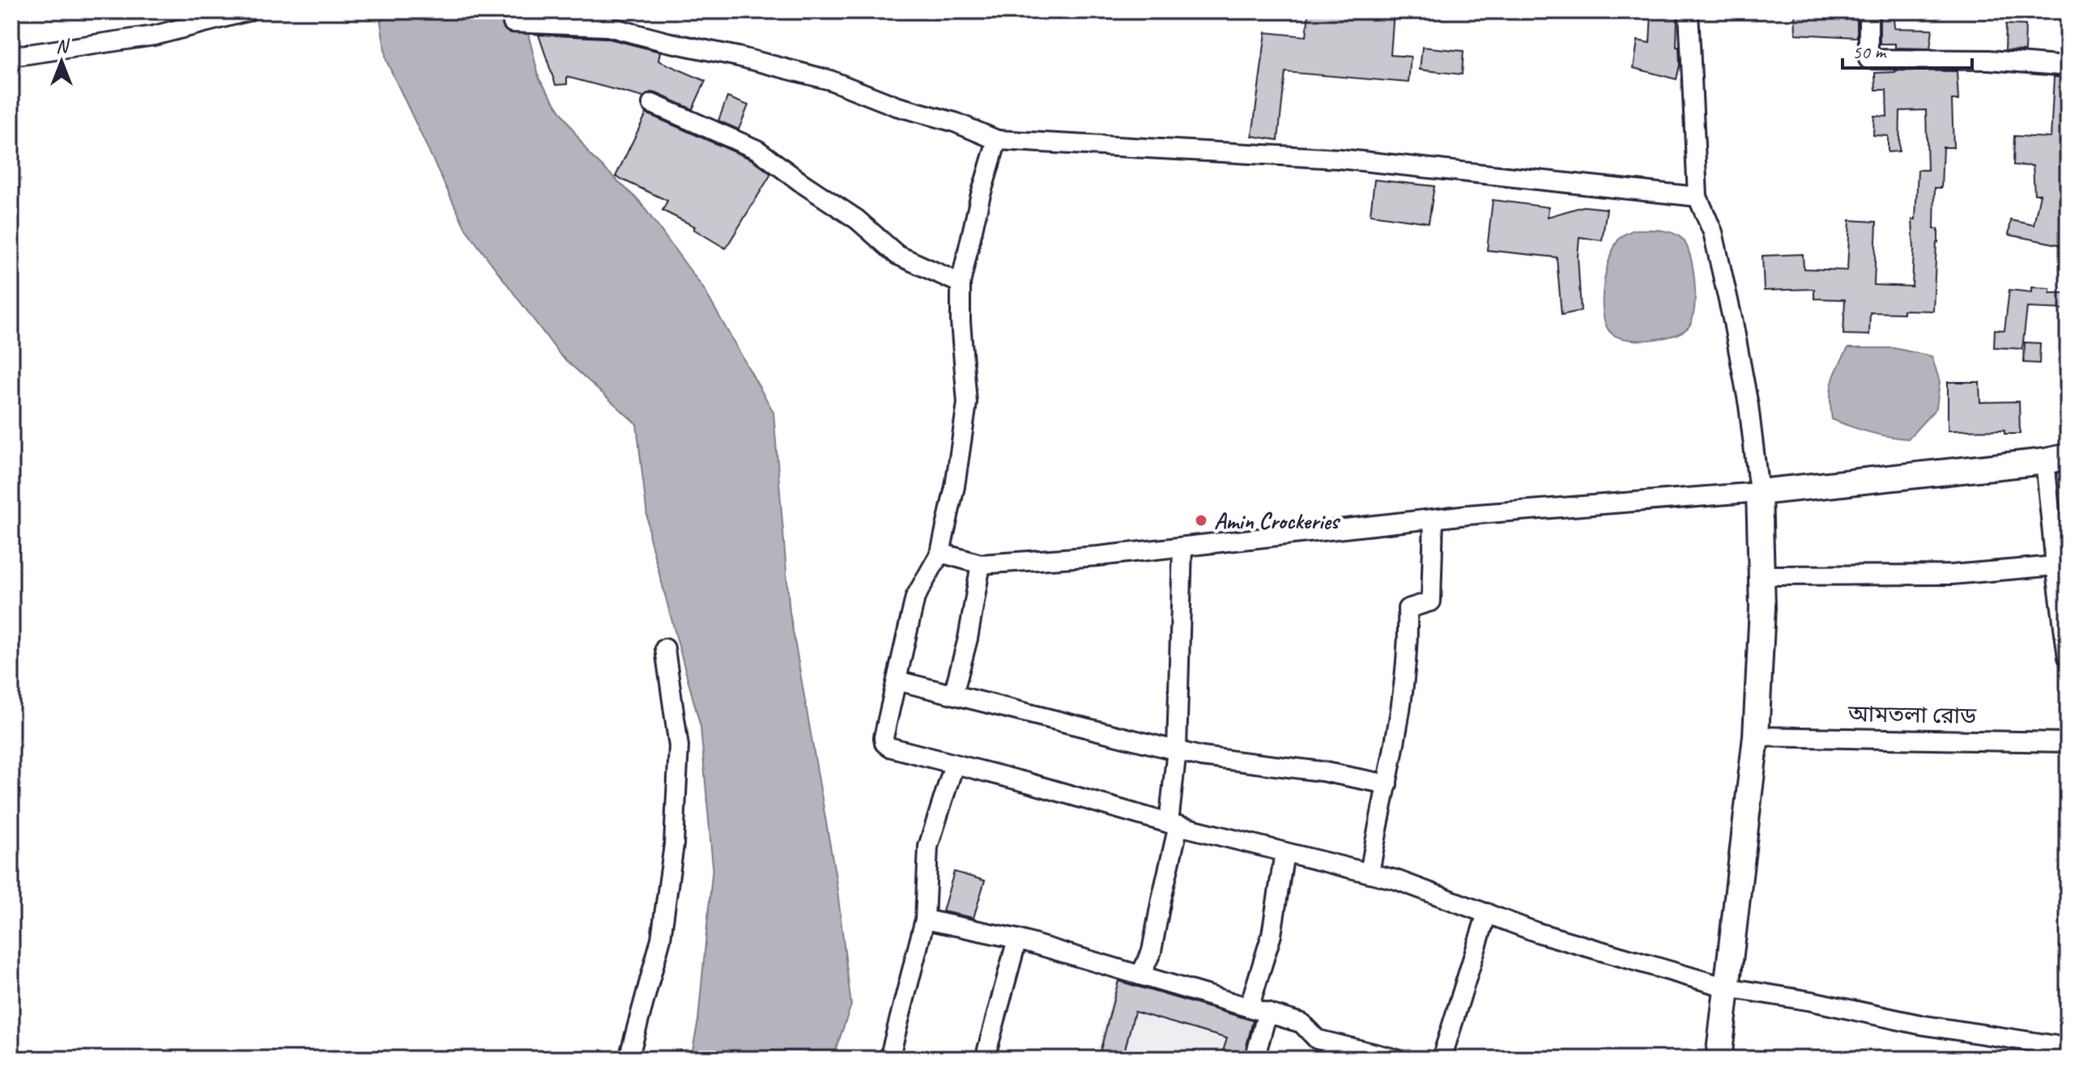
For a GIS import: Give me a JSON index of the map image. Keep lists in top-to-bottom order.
{
  "streets": {
    "street": ["আমতলা রোড"]
  },
  "places": ["Amin Crockeries"],
  "scale_bar": "50 m",
  "north": "top"
}
